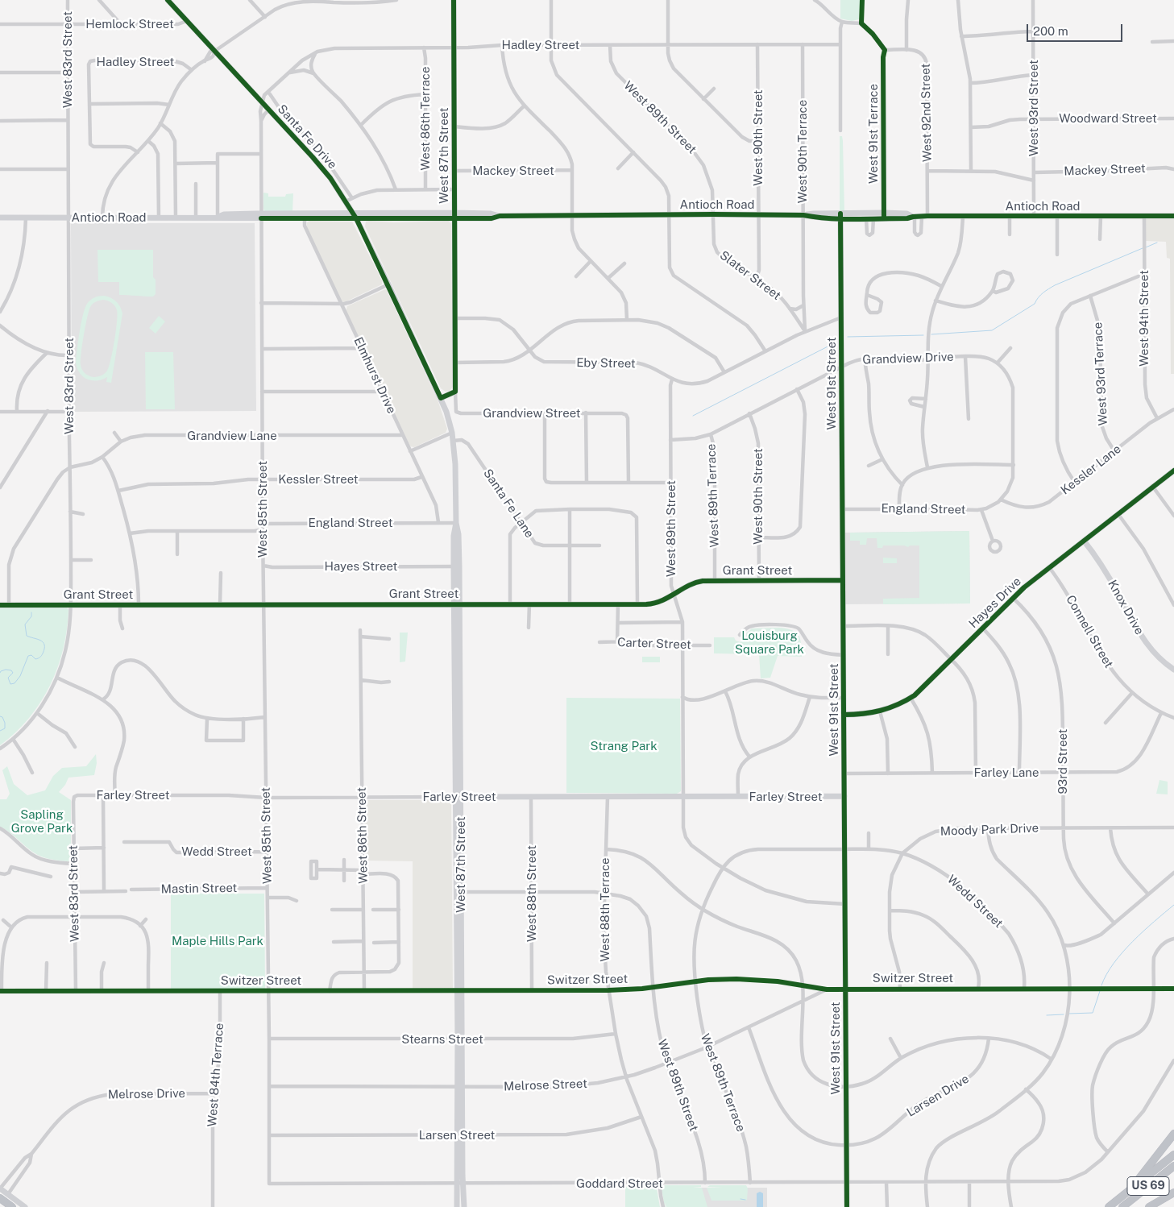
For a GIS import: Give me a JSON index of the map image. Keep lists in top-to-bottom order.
{
  "streets": {
    "highway": ["US 69"],
    "street": [
      "Hemlock Street",
      "Hadley Street",
      "West 83rd Street",
      "West 93rd Street",
      "West 92nd Street",
      "West 89th Street",
      "West 86th Terrace",
      "Woodward Street",
      "West 91st Terrace",
      "Santa Fe Drive",
      "West 90th Street",
      "West 90th Terrace",
      "West 87th Street",
      "Mackey Street",
      "Antioch Road",
      "Slater Street",
      "West 94th Street",
      "Grandview Drive",
      "Eby Street",
      "West 93rd Terrace",
      "Elmhurst Drive",
      "West 91st Street",
      "Grandview Street",
      "Grandview Lane",
      "Kessler Lane",
      "Kessler Street",
      "West 89th Terrace",
      "Santa Fe Lane",
      "West 85th Street",
      "England Street",
      "Hayes Street",
      "Grant Street",
      "Hayes Drive",
      "Knox Drive",
      "Connell Street",
      "Carter Street",
      "93rd Street",
      "Farley Lane",
      "Farley Street",
      "Moody Park Drive",
      "West 86th Street",
      "Wedd Street",
      "Mastin Street",
      "West 88th Street",
      "West 88th Terrace",
      "Switzer Street",
      "Stearns Street",
      "West 84th Terrace",
      "Melrose Street",
      "Melrose Drive",
      "Larsen Drive",
      "Larsen Street",
      "Goddard Street"
    ]
  },
  "crossings": [
    ["Hemlock Street", "West 83rd Street"],
    ["Hemlock Street", "Santa Fe Drive"],
    ["Hadley Street", "West 83rd Street"],
    ["Hadley Street", "West 89th Street"],
    ["Hadley Street", "West 86th Terrace"],
    ["Hadley Street", "Santa Fe Drive"],
    ["Hadley Street", "West 90th Street"],
    ["Hadley Street", "West 90th Terrace"],
    ["Hadley Street", "West 87th Street"],
    ["Hadley Street", "West 85th Street"],
    ["West 83rd Street", "Antioch Road"],
    ["West 83rd Street", "Grandview Lane"],
    ["West 83rd Street", "Grant Street"],
    ["West 83rd Street", "Farley Street"],
    ["West 83rd Street", "Switzer Street"],
    ["West 93rd Street", "Woodward Street"],
    ["West 93rd Street", "Mackey Street"],
    ["West 93rd Street", "Antioch Road"],
    ["West 92nd Street", "Antioch Road"],
    ["West 89th Street", "Antioch Road"],
    ["West 89th Street", "Slater Street"],
    ["West 89th Street", "Grandview Drive"],
    ["West 89th Street", "Eby Street"],
    ["West 89th Street", "Grant Street"],
    ["West 89th Street", "Carter Street"],
    ["West 89th Street", "Farley Street"],
    ["West 89th Street", "West 88th Terrace"],
    ["West 89th Street", "Switzer Street"],
    ["West 89th Street", "Melrose Street"],
    ["West 89th Street", "Goddard Street"],
    ["West 91st Terrace", "Antioch Road"],
    ["Santa Fe Drive", "West 87th Street"],
    ["Santa Fe Drive", "Antioch Road"],
    ["Santa Fe Drive", "West 85th Street"],
    ["West 90th Street", "Antioch Road"],
    ["West 90th Street", "Slater Street"],
    ["West 90th Street", "Grandview Drive"],
    ["West 90th Street", "Grant Street"],
    ["West 90th Terrace", "Antioch Road"],
    ["West 90th Terrace", "Slater Street"],
    ["West 90th Terrace", "Eby Street"],
    ["West 87th Street", "Mackey Street"],
    ["West 87th Street", "Antioch Road"],
    ["West 87th Street", "Eby Street"],
    ["West 87th Street", "Grandview Street"],
    ["West 87th Street", "Santa Fe Lane"],
    ["West 87th Street", "Hayes Street"],
    ["West 87th Street", "Grant Street"],
    ["West 87th Street", "Farley Street"],
    ["West 87th Street", "Switzer Street"],
    ["West 87th Street", "Stearns Street"],
    ["West 87th Street", "Melrose Street"],
    ["West 87th Street", "Larsen Street"],
    ["West 87th Street", "Goddard Street"],
    ["Antioch Road", "Slater Street"],
    ["Antioch Road", "West 94th Street"],
    ["Antioch Road", "Elmhurst Drive"],
    ["Antioch Road", "West 91st Street"],
    ["Antioch Road", "West 85th Street"],
    ["Slater Street", "Eby Street"],
    ["West 94th Street", "Kessler Lane"],
    ["Grandview Drive", "West 91st Street"],
    ["Grandview Drive", "West 89th Terrace"],
    ["Eby Street", "West 91st Street"],
    ["West 93rd Terrace", "Kessler Lane"],
    ["Elmhurst Drive", "Grandview Lane"],
    ["Elmhurst Drive", "Kessler Street"],
    ["Elmhurst Drive", "England Street"],
    ["West 91st Street", "England Street"],
    ["West 91st Street", "Grant Street"],
    ["West 91st Street", "Hayes Drive"],
    ["West 91st Street", "Farley Lane"],
    ["West 91st Street", "Farley Street"],
    ["West 91st Street", "Wedd Street"],
    ["West 91st Street", "Switzer Street"],
    ["West 91st Street", "Larsen Drive"],
    ["West 91st Street", "Goddard Street"],
    ["Grandview Lane", "West 85th Street"],
    ["Kessler Lane", "England Street"],
    ["Kessler Street", "West 85th Street"],
    ["West 89th Terrace", "Grant Street"],
    ["West 89th Terrace", "Wedd Street"],
    ["West 89th Terrace", "Switzer Street"],
    ["West 89th Terrace", "Melrose Street"],
    ["West 89th Terrace", "Goddard Street"],
    ["West 85th Street", "England Street"],
    ["West 85th Street", "Hayes Street"],
    ["West 85th Street", "Grant Street"],
    ["West 85th Street", "Farley Street"],
    ["West 85th Street", "Wedd Street"],
    ["West 85th Street", "Mastin Street"],
    ["West 85th Street", "Switzer Street"],
    ["West 85th Street", "Stearns Street"],
    ["West 85th Street", "Melrose Street"],
    ["West 85th Street", "Larsen Street"],
    ["West 85th Street", "Goddard Street"],
    ["Hayes Drive", "Knox Drive"],
    ["Hayes Drive", "Connell Street"],
    ["Hayes Drive", "93rd Street"],
    ["Connell Street", "Farley Lane"],
    ["93rd Street", "Farley Lane"],
    ["93rd Street", "Moody Park Drive"],
    ["Farley Street", "West 86th Street"],
    ["Farley Street", "West 88th Street"],
    ["Farley Street", "West 88th Terrace"],
    ["Moody Park Drive", "Wedd Street"],
    ["Moody Park Drive", "Switzer Street"],
    ["West 86th Street", "Switzer Street"],
    ["Wedd Street", "Switzer Street"],
    ["West 88th Street", "Switzer Street"],
    ["West 88th Terrace", "Switzer Street"],
    ["West 88th Terrace", "Stearns Street"],
    ["West 88th Terrace", "Melrose Street"],
    ["West 88th Terrace", "Larsen Street"],
    ["West 88th Terrace", "Goddard Street"],
    ["Switzer Street", "West 84th Terrace"],
    ["Switzer Street", "Melrose Street"],
    ["West 84th Terrace", "Melrose Drive"]
  ],
  "parks": [
    "Louisburg Square Park",
    "Strang Park",
    "Sapling Grove Park",
    "Maple Hills Park"
  ],
  "scale_bar": "200 m"
}
